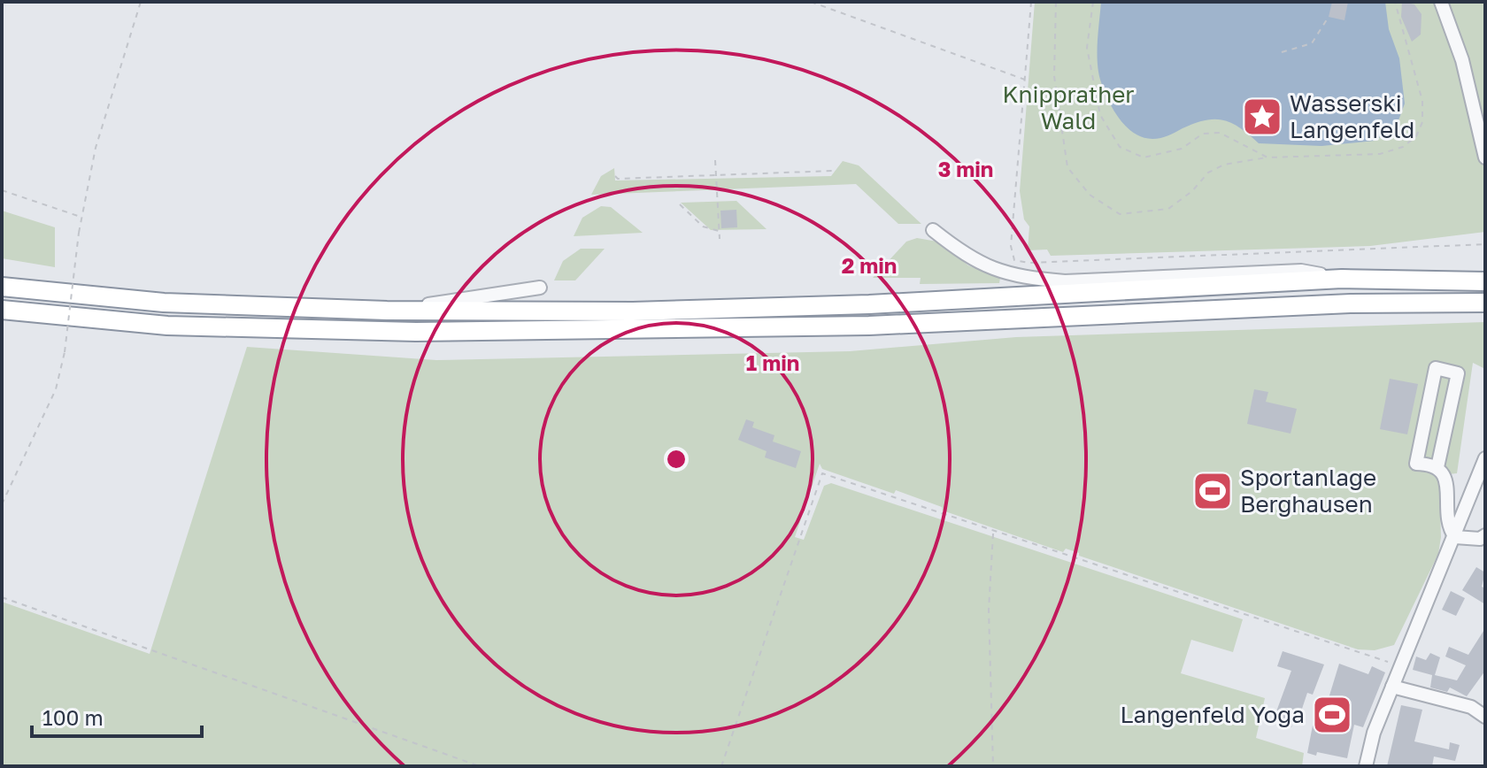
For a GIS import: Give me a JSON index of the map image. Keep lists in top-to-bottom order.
{
  "parks": ["Knipprather Wald"],
  "places": {
    "place": ["Wasserski Langenfeld"],
    "sports": ["Sportanlage Berghausen", "Langenfeld Yoga"]
  },
  "scale_bar": "100 m",
  "rings": ["3 min", "2 min", "1 min"]
}
